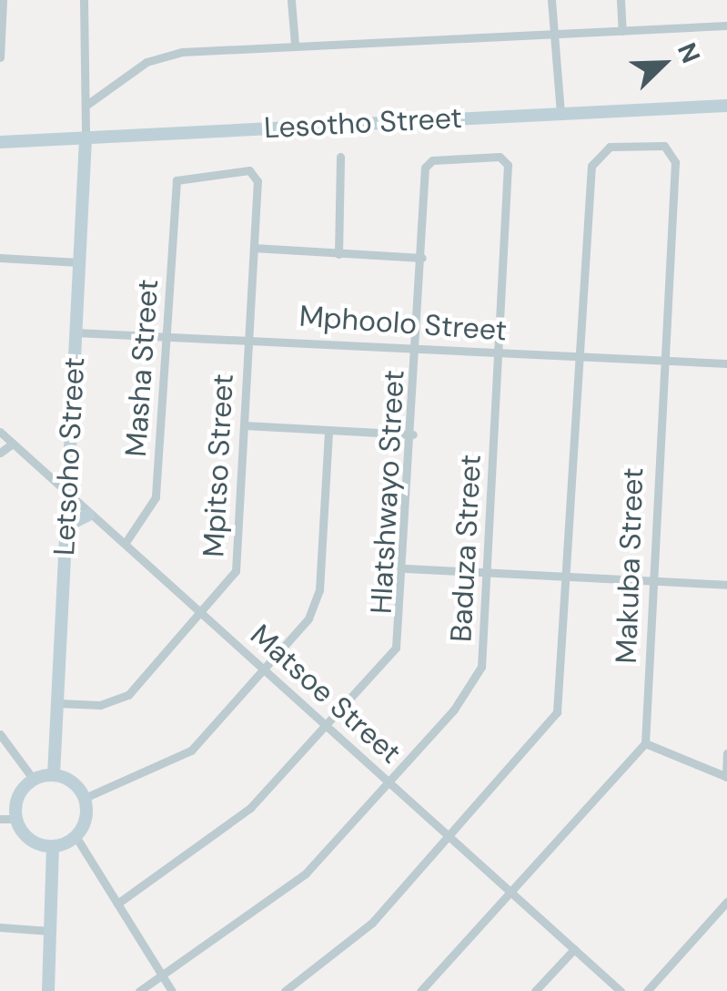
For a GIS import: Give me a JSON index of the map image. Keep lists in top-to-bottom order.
{
  "streets": {
    "street": [
      "Lesotho Street",
      "Mphoolo Street",
      "Masha Street",
      "Letsoho Street",
      "Mpitso Street",
      "Hlatshwayo Street",
      "Baduza Street",
      "Makuba Street",
      "Matsoe Street"
    ]
  },
  "crossings": [
    ["Lesotho Street", "Letsoho Street"],
    ["Mphoolo Street", "Masha Street"],
    ["Mphoolo Street", "Letsoho Street"],
    ["Mphoolo Street", "Mpitso Street"],
    ["Mphoolo Street", "Hlatshwayo Street"],
    ["Mphoolo Street", "Baduza Street"],
    ["Mphoolo Street", "Makuba Street"],
    ["Masha Street", "Mpitso Street"],
    ["Masha Street", "Matsoe Street"],
    ["Letsoho Street", "Mpitso Street"],
    ["Letsoho Street", "Matsoe Street"],
    ["Mpitso Street", "Matsoe Street"],
    ["Hlatshwayo Street", "Baduza Street"],
    ["Hlatshwayo Street", "Matsoe Street"],
    ["Baduza Street", "Matsoe Street"]
  ],
  "north": "top right"
}
